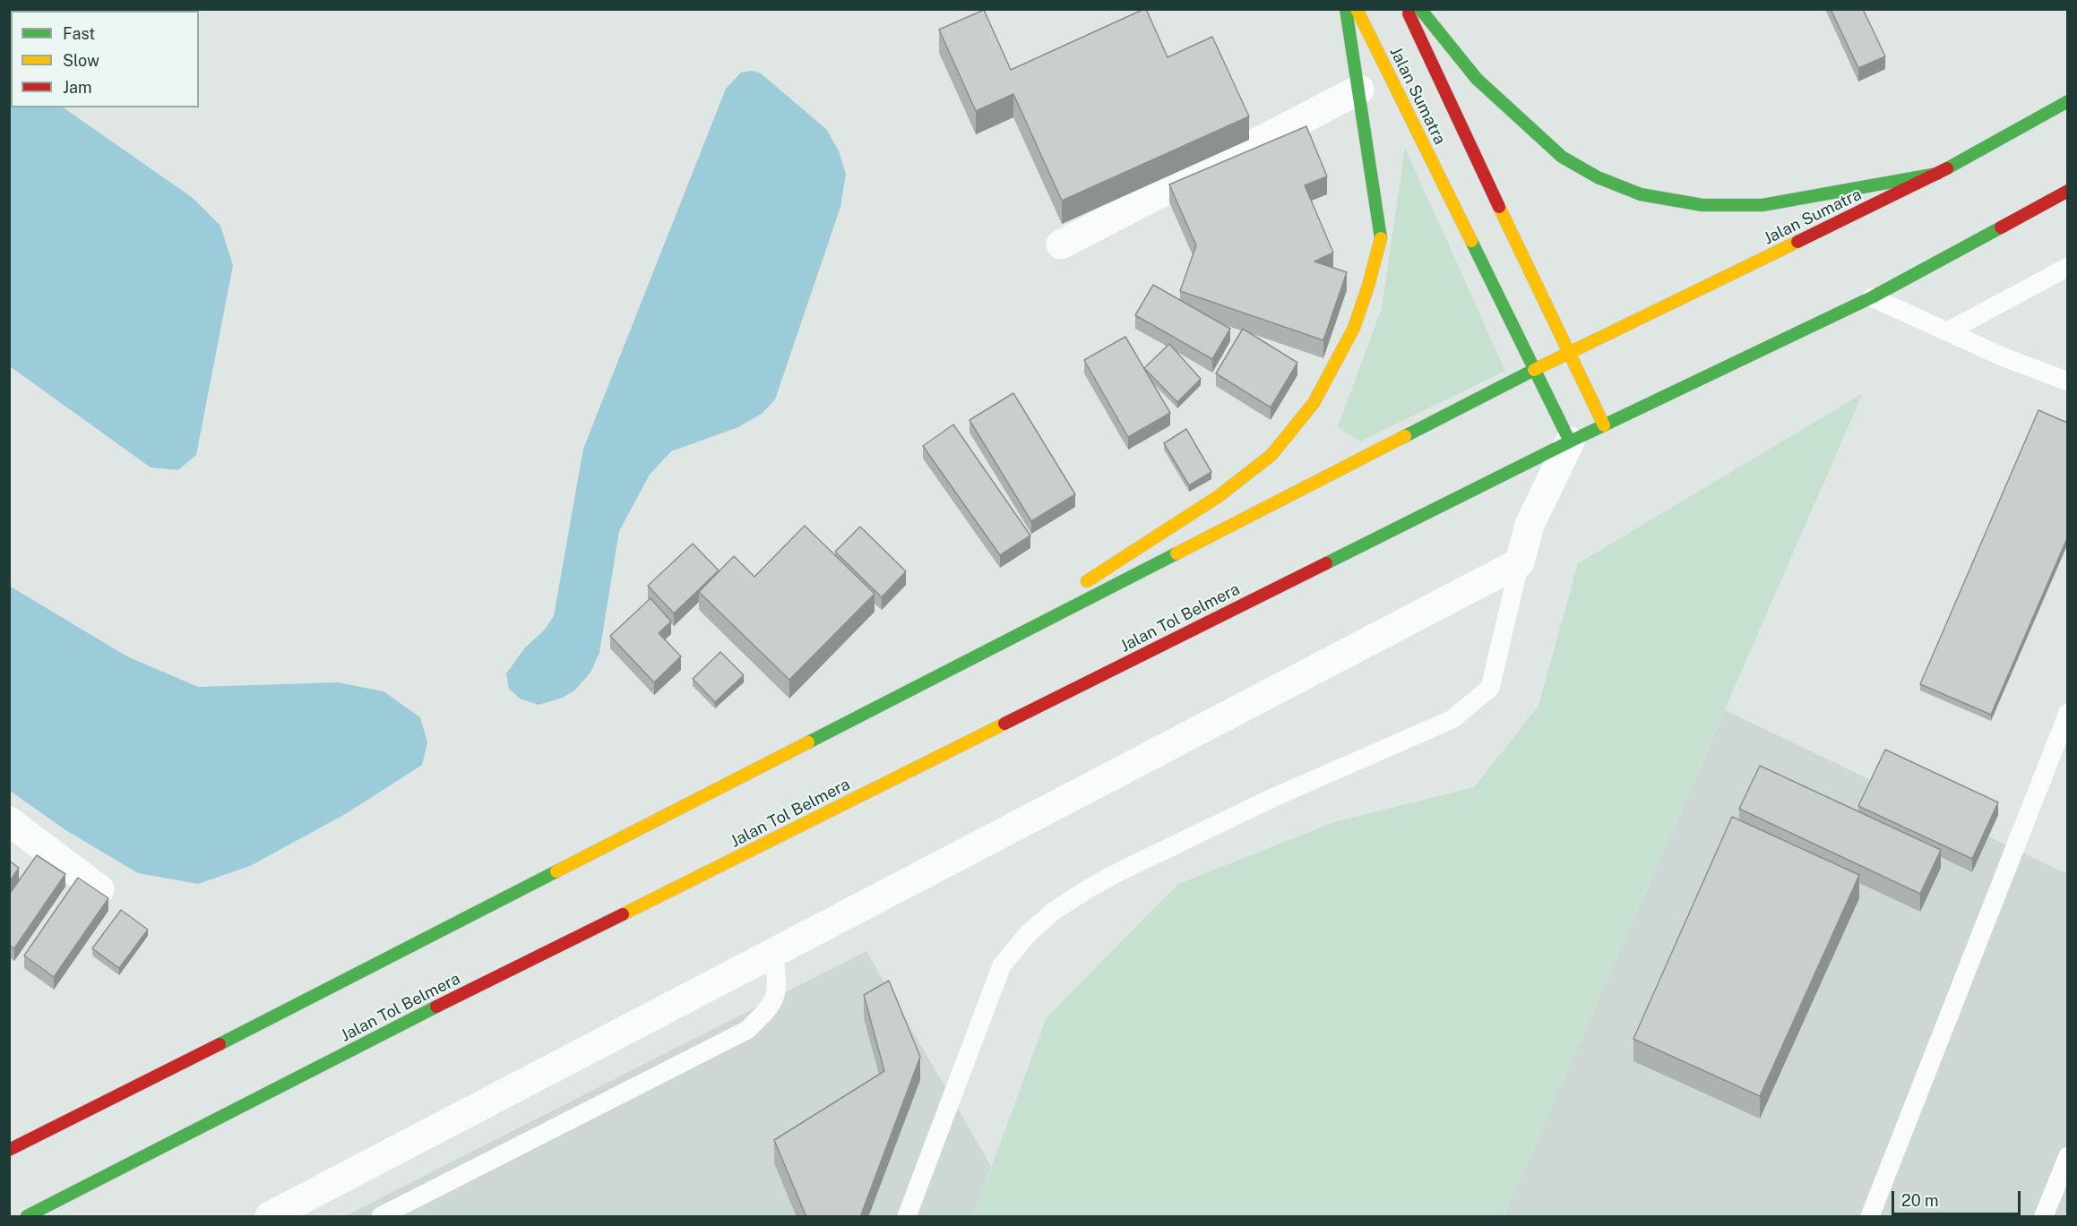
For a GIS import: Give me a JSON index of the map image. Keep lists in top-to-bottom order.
{
  "streets": {
    "main road": ["Jalan Sumatra", "Jalan Tol Belmera"]
  },
  "crossings": [
    ["Jalan Sumatra", "Jalan Tol Belmera"]
  ],
  "legend": ["Fast", "Slow", "Jam"],
  "scale_bar": "20 m"
}
